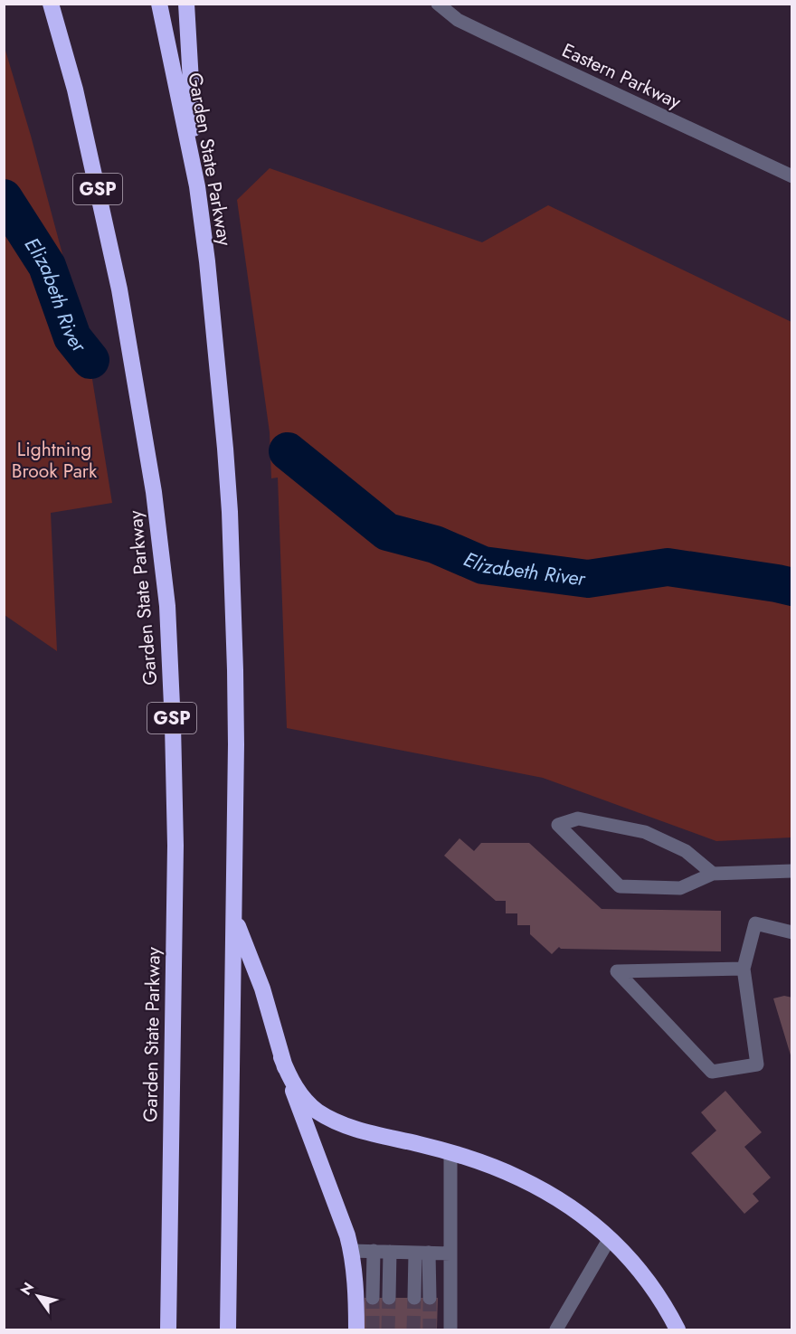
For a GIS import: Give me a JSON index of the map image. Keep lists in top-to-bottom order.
{
  "streets": {
    "highway": ["Garden State Parkway", "GSP"],
    "street": ["Eastern Parkway"]
  },
  "water": ["Elizabeth River"],
  "parks": ["Lightning Brook Park"],
  "north": "top left"
}
